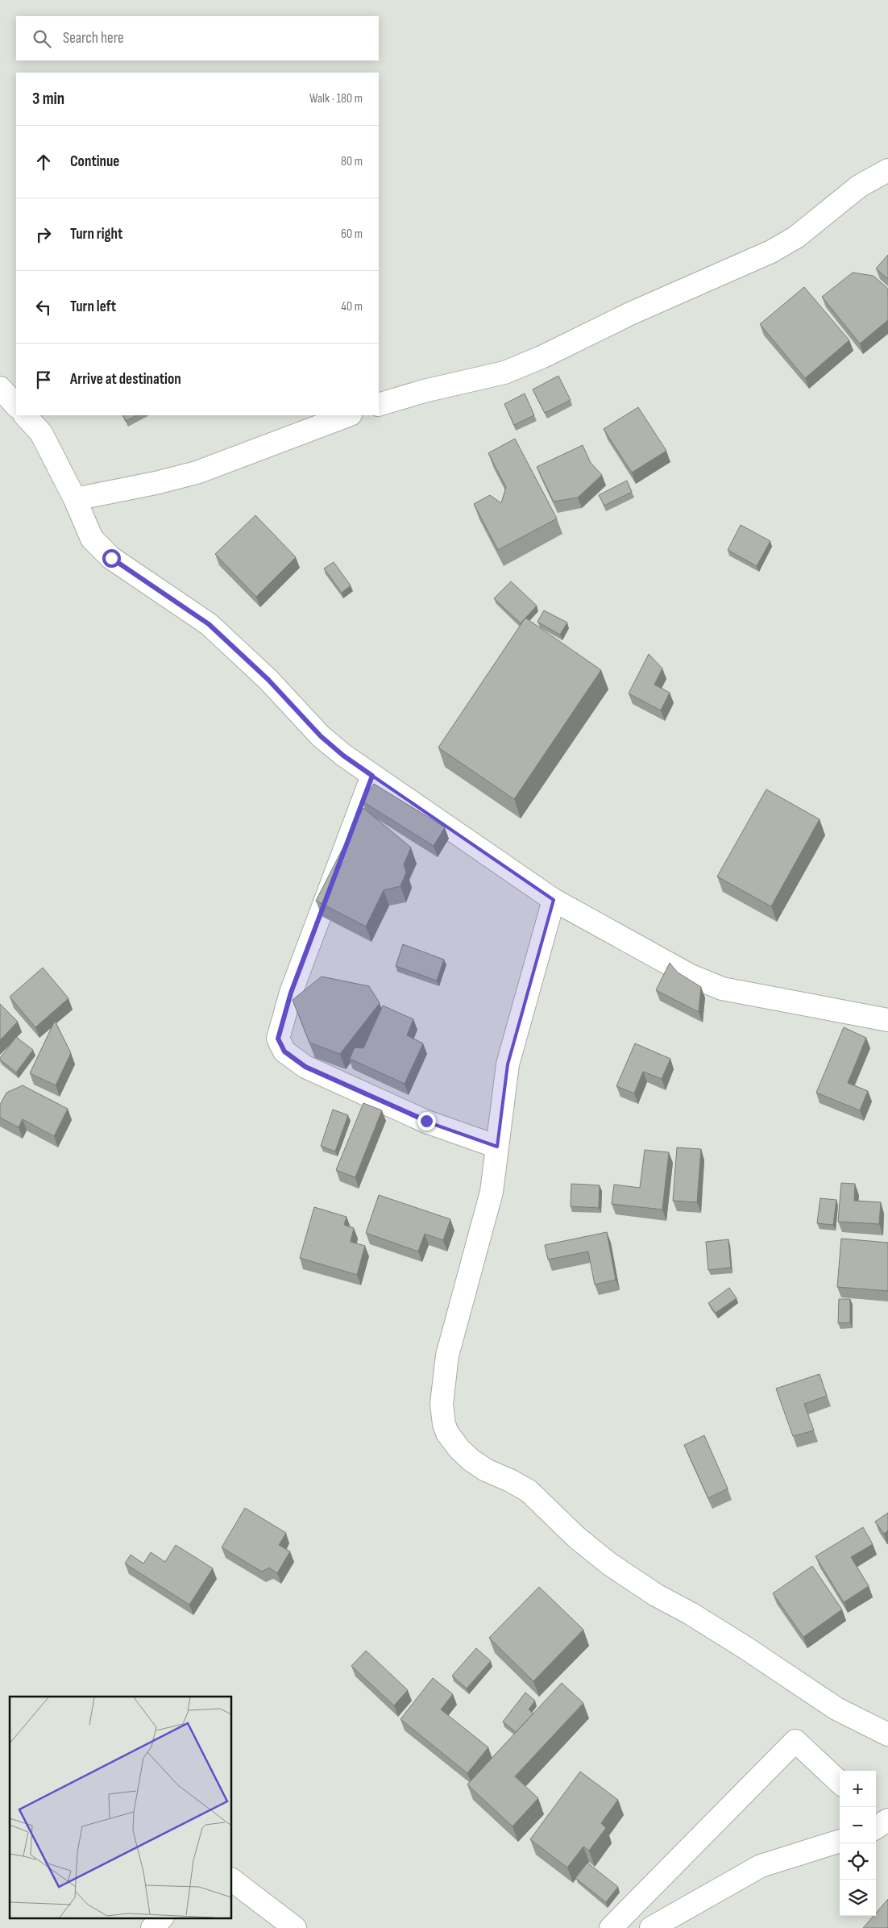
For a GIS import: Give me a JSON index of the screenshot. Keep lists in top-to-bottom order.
{
  "page": {
    "search": "Search here",
    "heading": ["3 min", "Walk · 180 m"],
    "list": [
      ["Continue", "80 m"],
      ["Turn right", "60 m"],
      ["Turn left", "40 m"],
      "Arrive at destination"
    ],
    "map_buttons": ["+", "−"]
  }
}
